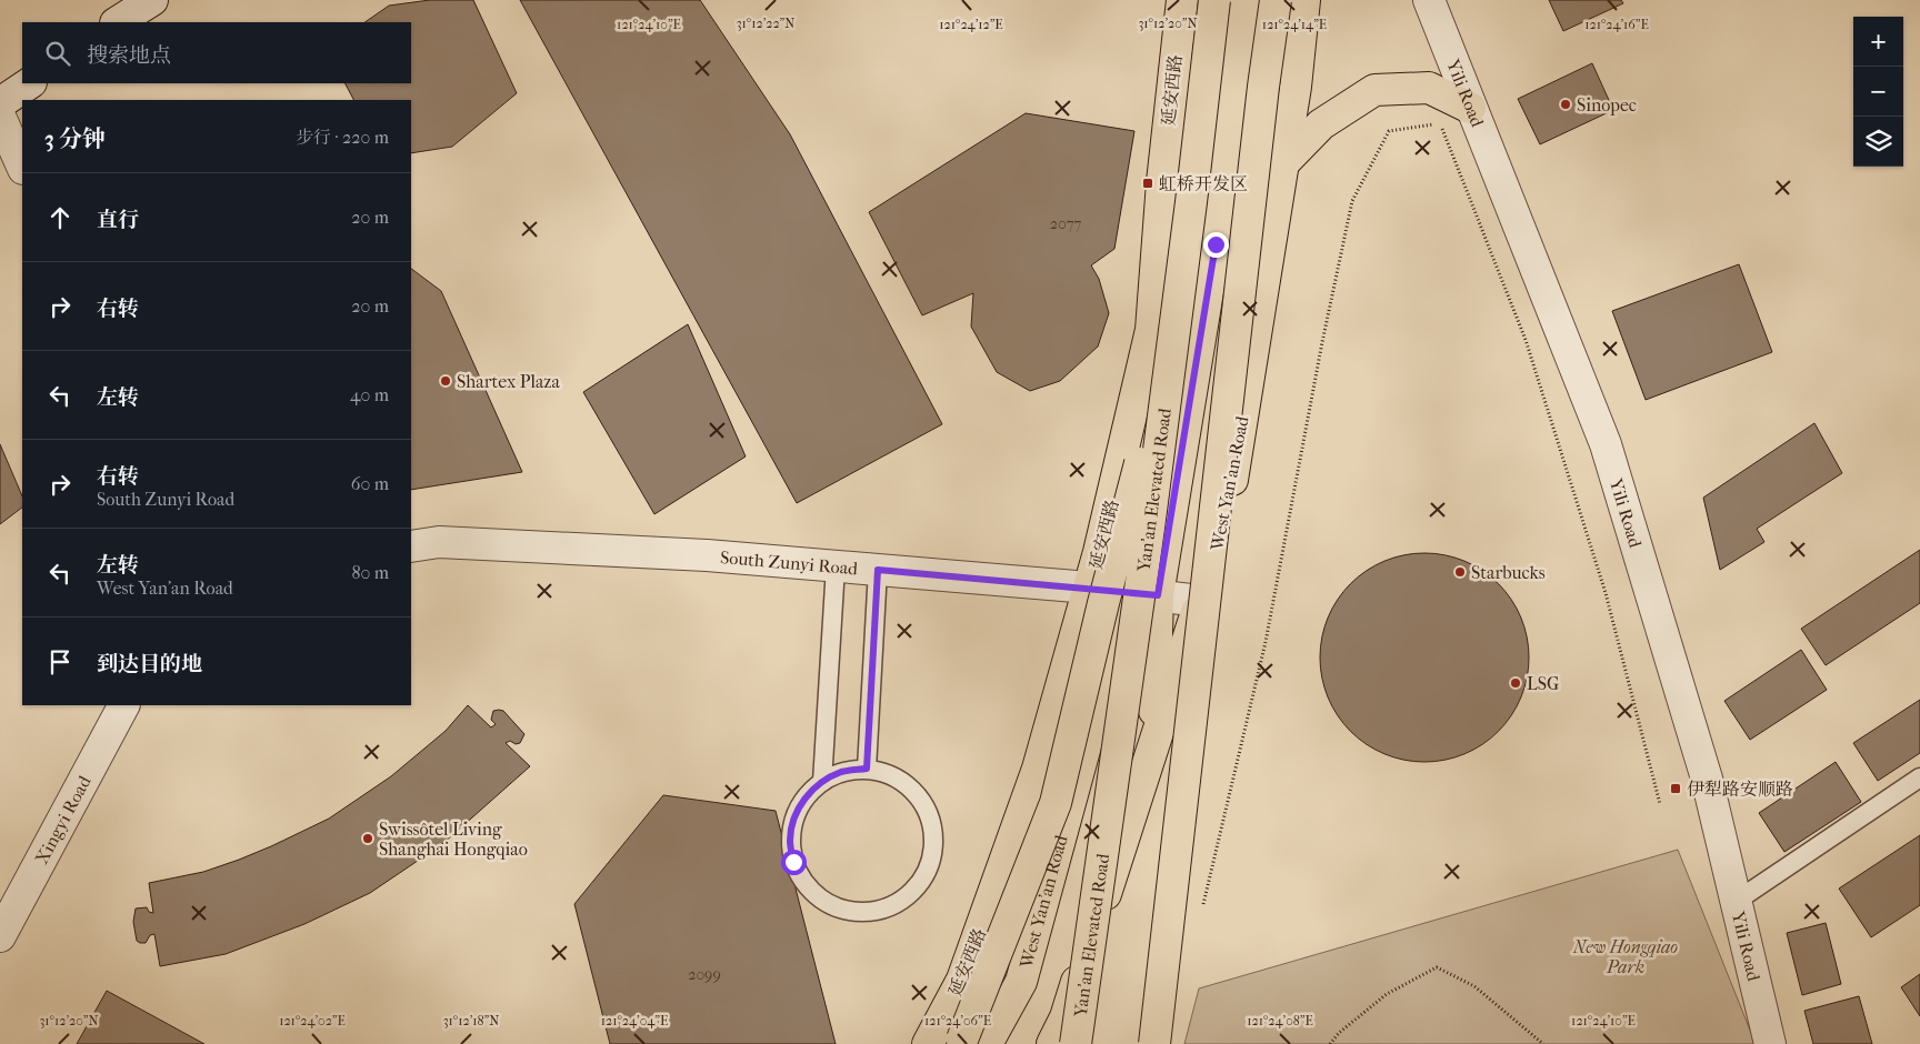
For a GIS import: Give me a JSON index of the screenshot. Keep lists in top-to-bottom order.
{
  "streets": {
    "main road": ["延安西路", "West Yan'an Road", "Yan'an Elevated Road"],
    "street": ["Yili Road", "South Zunyi Road", "Xingyi Road"]
  },
  "crossings": [
    ["延安西路", "South Zunyi Road"],
    ["West Yan'an Road", "Yan'an Elevated Road"],
    ["West Yan'an Road", "South Zunyi Road"]
  ],
  "parks": ["New Hongqiao Park"],
  "places": {
    "other": [
      "Sinopec",
      "Shartex Plaza",
      "Starbucks",
      "LSG",
      "Swissôtel Living Shanghai Hongqiao"
    ],
    "transit": ["虹桥开发区", "伊犁路安顺路"]
  },
  "house_numbers": ["2077", "2099"],
  "page": {
    "map_buttons": ["+", "−"],
    "search": "搜索地点",
    "heading": ["3 分钟", "步行 · 220 m"],
    "list": [
      ["直行", "20 m"],
      ["右转", "20 m"],
      ["左转", "40 m"],
      ["右转", "South Zunyi Road", "60 m"],
      ["左转", "West Yan'an Road", "80 m"],
      "到达目的地"
    ]
  },
  "coordinates": [
    "31°12'20\"N",
    "31°12'22\"N",
    "121°24'10\"E",
    "121°24'12\"E",
    "121°24'16\"E",
    "121°24'14\"E",
    "121°24'02\"E",
    "121°24'04\"E",
    "121°24'06\"E",
    "121°24'08\"E",
    "31°12'18\"N"
  ]
}
